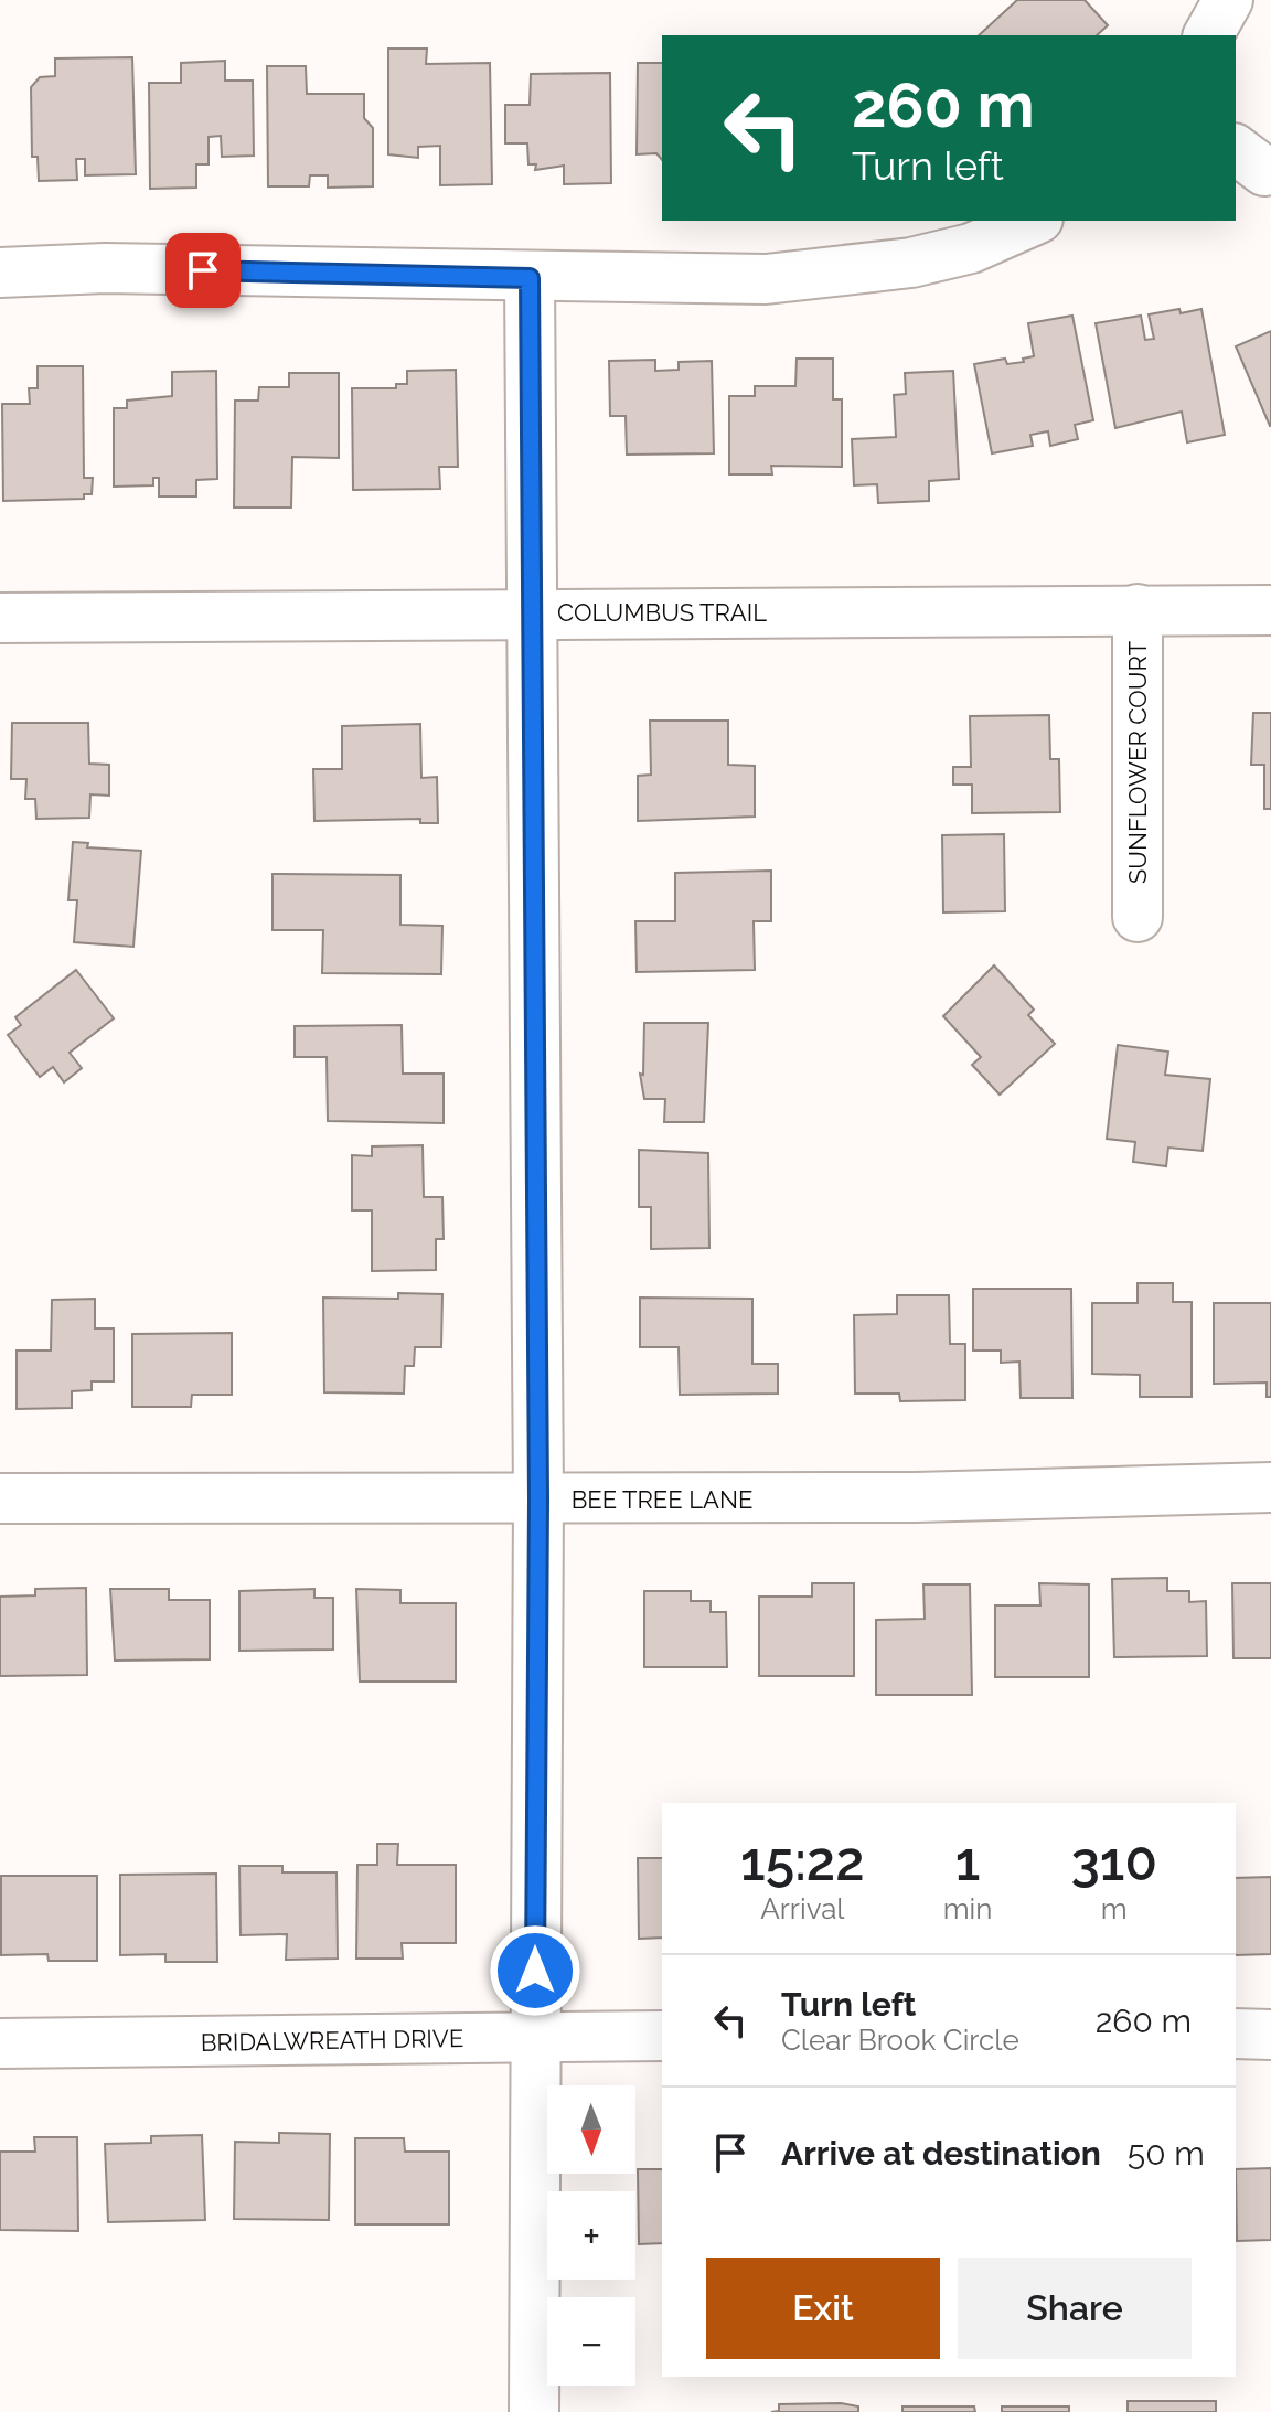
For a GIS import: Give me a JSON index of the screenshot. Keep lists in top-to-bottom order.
{
  "streets": {
    "street": [
      "COLUMBUS TRAIL",
      "SUNFLOWER COURT",
      "BEE TREE LANE",
      "BRIDALWREATH DRIVE"
    ]
  },
  "crossings": [
    ["COLUMBUS TRAIL", "SUNFLOWER COURT"]
  ],
  "north": "bottom",
  "page": {
    "turn": ["260 m", "Turn left"],
    "eta": [
      "15:22",
      "Arrival",
      "1",
      "min",
      "310",
      "m"
    ],
    "list": [
      {
        "name": "Turn left",
        "note": "Clear Brook Circle",
        "value": "260 m"
      },
      {
        "name": "Arrive at destination",
        "value": "50 m"
      }
    ],
    "map_buttons": ["+", "−"],
    "buttons": ["Exit", "Share"]
  }
}
